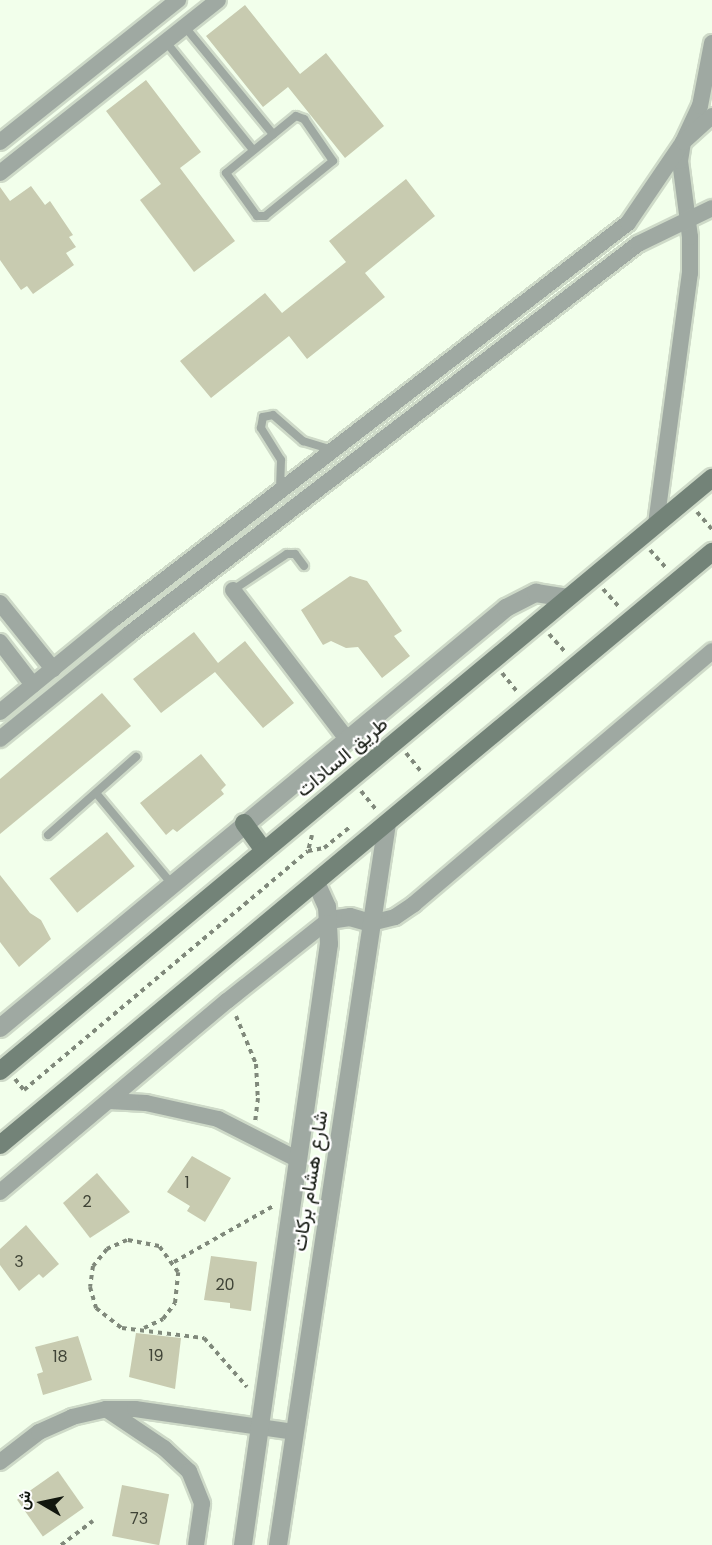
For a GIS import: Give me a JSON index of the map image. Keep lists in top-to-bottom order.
{
  "streets": {
    "main road": ["طريق السادات"],
    "street": ["شارع هشام بركات"]
  },
  "house_numbers": [
    "1",
    "2",
    "3",
    "20",
    "19",
    "18",
    "73"
  ],
  "north": "left"
}
